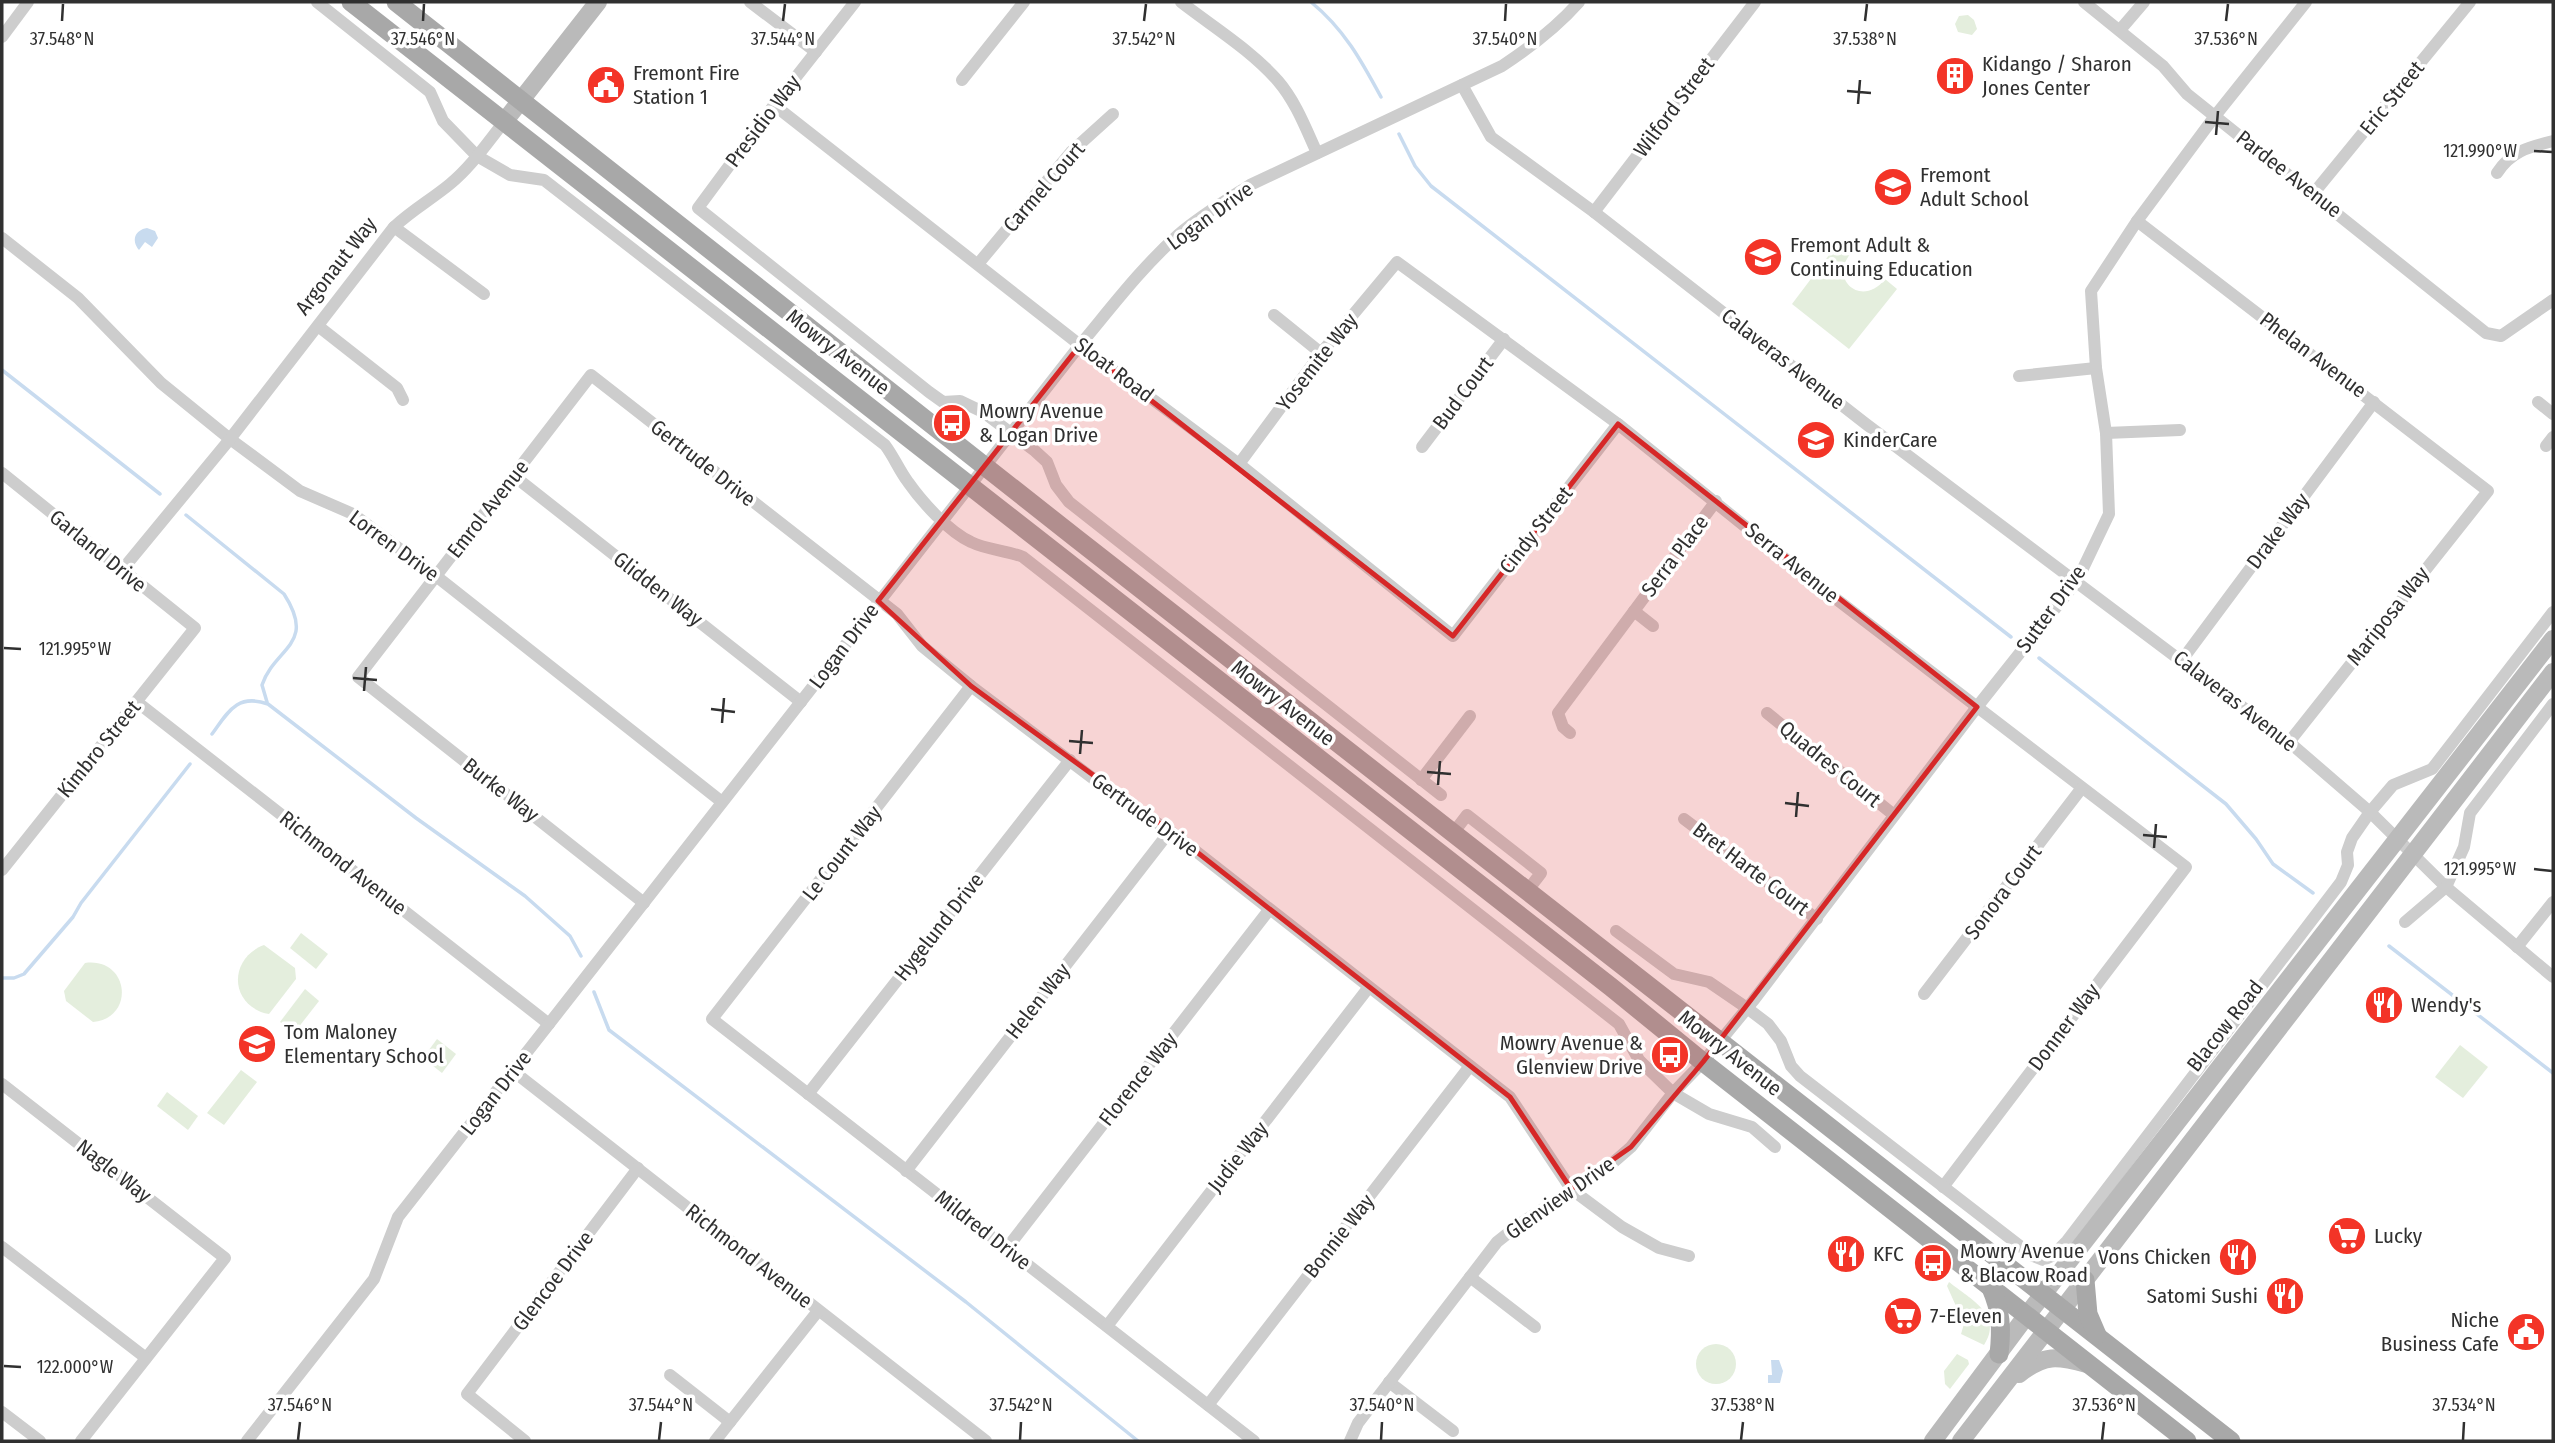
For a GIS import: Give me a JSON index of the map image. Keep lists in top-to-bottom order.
{
  "streets": {
    "main road": ["Argonaut Way", "Mowry Avenue", "Blacow Road"],
    "street": [
      "Eric Street",
      "Wilford Street",
      "Presidio Way",
      "Pardee Avenue",
      "Carmel Court",
      "Logan Drive",
      "Phelan Avenue",
      "Calaveras Avenue",
      "Yosemite Way",
      "Sloat Road",
      "Bud Court",
      "Gertrude Drive",
      "Emrol Avenue",
      "Cindy Street",
      "Drake Way",
      "Lorren Drive",
      "Garland Drive",
      "Serra Place",
      "Serra Avenue",
      "Glidden Way",
      "Sutter Drive",
      "Mariposa Way",
      "Kimbro Street",
      "Quadres Court",
      "Burke Way",
      "Le Count Way",
      "Richmond Avenue",
      "Bret Harte Court",
      "Sonora Court",
      "Hygelund Drive",
      "Helen Way",
      "Donner Way",
      "Florence Way",
      "Judie Way",
      "Nagle Way",
      "Glenview Drive",
      "Mildred Drive",
      "Bonnie Way",
      "Glencoe Drive"
    ]
  },
  "crossings": [
    ["Eric Street", "Pardee Avenue"],
    ["Wilford Street", "Calaveras Avenue"],
    ["Presidio Way", "Mowry Avenue"],
    ["Presidio Way", "Sloat Road"],
    ["Pardee Avenue", "Sutter Drive"],
    ["Carmel Court", "Sloat Road"],
    ["Logan Drive", "Mowry Avenue"],
    ["Logan Drive", "Calaveras Avenue"],
    ["Logan Drive", "Sloat Road"],
    ["Logan Drive", "Gertrude Drive"],
    ["Logan Drive", "Lorren Drive"],
    ["Logan Drive", "Glidden Way"],
    ["Logan Drive", "Burke Way"],
    ["Logan Drive", "Richmond Avenue"],
    ["Argonaut Way", "Mowry Avenue"],
    ["Argonaut Way", "Lorren Drive"],
    ["Argonaut Way", "Garland Drive"],
    ["Mowry Avenue", "Sutter Drive"],
    ["Mowry Avenue", "Blacow Road"],
    ["Mowry Avenue", "Donner Way"],
    ["Mowry Avenue", "Glenview Drive"],
    ["Phelan Avenue", "Drake Way"],
    ["Phelan Avenue", "Sutter Drive"],
    ["Phelan Avenue", "Mariposa Way"],
    ["Calaveras Avenue", "Drake Way"],
    ["Calaveras Avenue", "Sutter Drive"],
    ["Calaveras Avenue", "Mariposa Way"],
    ["Calaveras Avenue", "Blacow Road"],
    ["Yosemite Way", "Sloat Road"],
    ["Yosemite Way", "Serra Avenue"],
    ["Sloat Road", "Cindy Street"],
    ["Bud Court", "Serra Avenue"],
    ["Gertrude Drive", "Emrol Avenue"],
    ["Gertrude Drive", "Le Count Way"],
    ["Gertrude Drive", "Hygelund Drive"],
    ["Gertrude Drive", "Helen Way"],
    ["Gertrude Drive", "Florence Way"],
    ["Gertrude Drive", "Judie Way"],
    ["Gertrude Drive", "Glenview Drive"],
    ["Gertrude Drive", "Bonnie Way"],
    ["Emrol Avenue", "Lorren Drive"],
    ["Emrol Avenue", "Glidden Way"],
    ["Emrol Avenue", "Burke Way"],
    ["Cindy Street", "Serra Avenue"],
    ["Garland Drive", "Kimbro Street"],
    ["Serra Place", "Serra Avenue"],
    ["Serra Avenue", "Sutter Drive"],
    ["Serra Avenue", "Sonora Court"],
    ["Serra Avenue", "Donner Way"],
    ["Sutter Drive", "Quadres Court"],
    ["Sutter Drive", "Bret Harte Court"],
    ["Sutter Drive", "Glenview Drive"],
    ["Kimbro Street", "Richmond Avenue"],
    ["Le Count Way", "Mildred Drive"],
    ["Richmond Avenue", "Glencoe Drive"],
    ["Hygelund Drive", "Mildred Drive"],
    ["Helen Way", "Mildred Drive"],
    ["Florence Way", "Mildred Drive"],
    ["Judie Way", "Mildred Drive"],
    ["Mildred Drive", "Bonnie Way"]
  ],
  "places": {
    "building": ["Kidango / Sharon Jones Center"],
    "public building": ["Fremont Fire Station 1", "Niche Business Cafe"],
    "school or university": [
      "Fremont Adult School",
      "Fremont Adult & Continuing Education",
      "KinderCare",
      "Tom Maloney Elementary School"
    ],
    "bus stop": ["Mowry Avenue & Logan Drive", "Mowry Avenue & Glenview Drive", "Mowry Avenue & Blacow Road"],
    "restaurant": [
      "Wendy's",
      "KFC",
      "Vons Chicken",
      "Satomi Sushi"
    ],
    "supermarket": ["Lucky", "7-Eleven"]
  },
  "coordinates": [
    "37.548°N",
    "37.546°N",
    "37.544°N",
    "37.542°N",
    "37.540°N",
    "37.538°N",
    "37.536°N",
    "121.990°W",
    "121.995°W",
    "122.000°W",
    "37.534°N"
  ]
}
